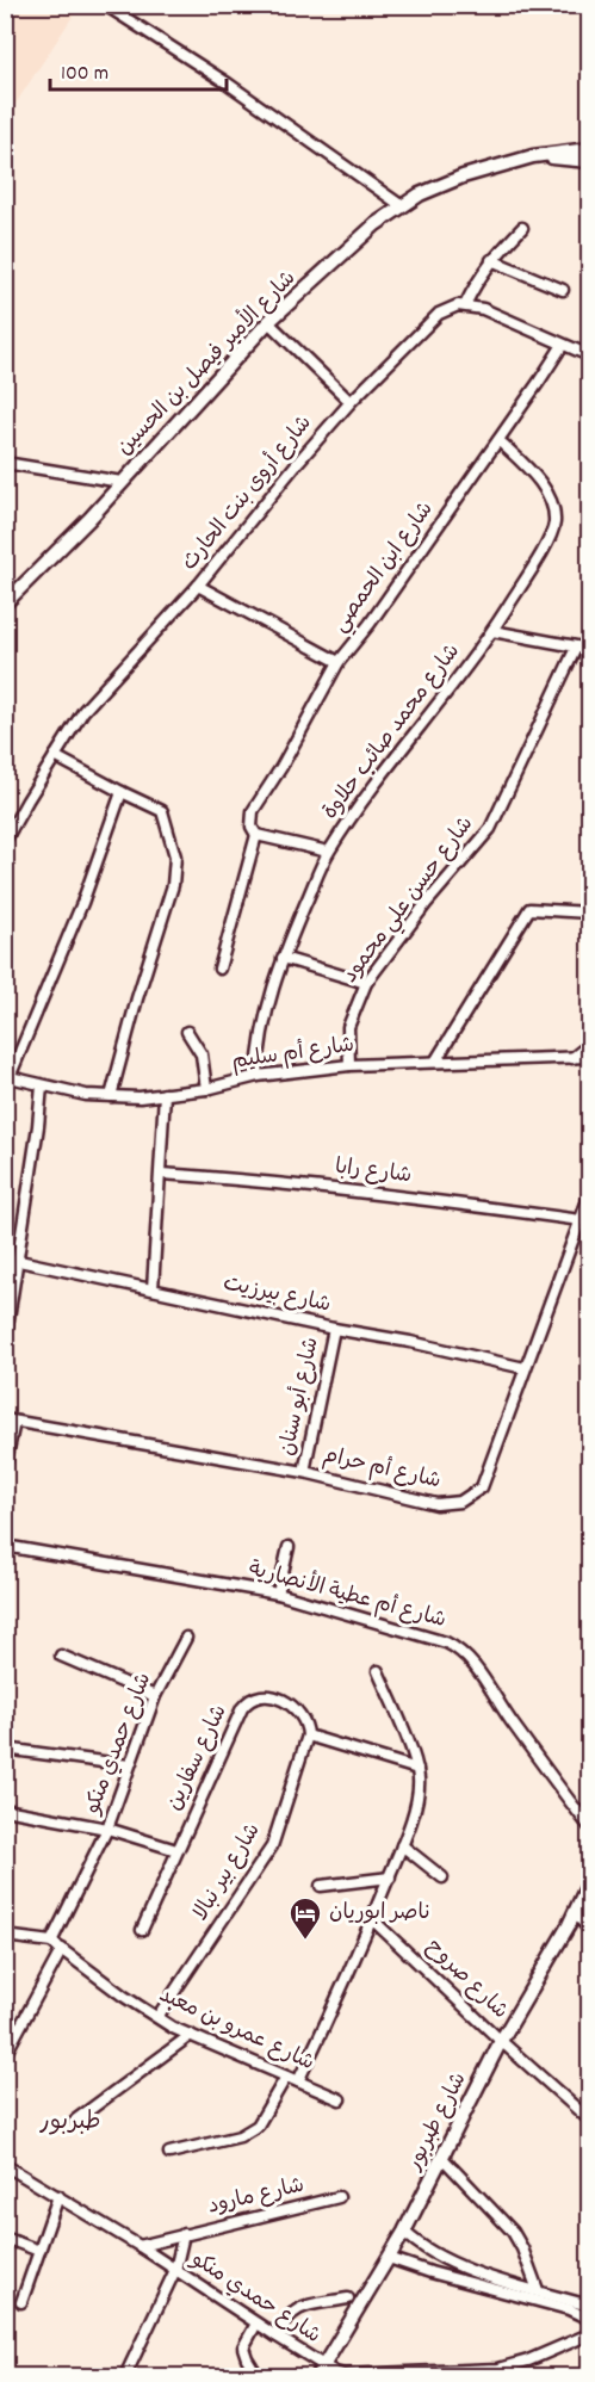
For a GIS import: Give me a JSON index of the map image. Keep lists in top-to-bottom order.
{
  "streets": {
    "street": [
      "شارع الأمير فيصل بن الحسين",
      "شارع أروى بنت الحارث",
      "شارع ابن الحمصي",
      "شارع محمد صائب حلاوة",
      "شارع حسن علي محمود",
      "شارع أم سليم",
      "شارع رابا",
      "شارع بيرزيت",
      "شارع أبو سنان",
      "شارع أم حرام",
      "شارع أم عطية الأنصارية",
      "شارع حمدي منكو",
      "شارع سفارين",
      "شارع بير نبالا",
      "شارع صروح",
      "شارع عمرو بن معبد",
      "شارع طبربور",
      "شارع مارود"
    ]
  },
  "crossings": [
    ["شارع ابن الحمصي", "شارع محمد صائب حلاوة"],
    ["شارع محمد صائب حلاوة", "شارع أم سليم"],
    ["شارع حسن علي محمود", "شارع أم سليم"],
    ["شارع رابا", "شارع أم حرام"],
    ["شارع بيرزيت", "شارع أبو سنان"],
    ["شارع بيرزيت", "شارع أم حرام"],
    ["شارع أبو سنان", "شارع أم حرام"],
    ["شارع حمدي منكو", "شارع عمرو بن معبد"],
    ["شارع حمدي منكو", "شارع طبربور"],
    ["شارع حمدي منكو", "شارع مارود"],
    ["شارع سفارين", "شارع بير نبالا"],
    ["شارع بير نبالا", "شارع عمرو بن معبد"],
    ["شارع صروح", "شارع طبربور"]
  ],
  "districts": ["طبربور"],
  "places": {
    "hotel": ["ناصر ابوريان"]
  },
  "scale_bar": "100 m"
}
